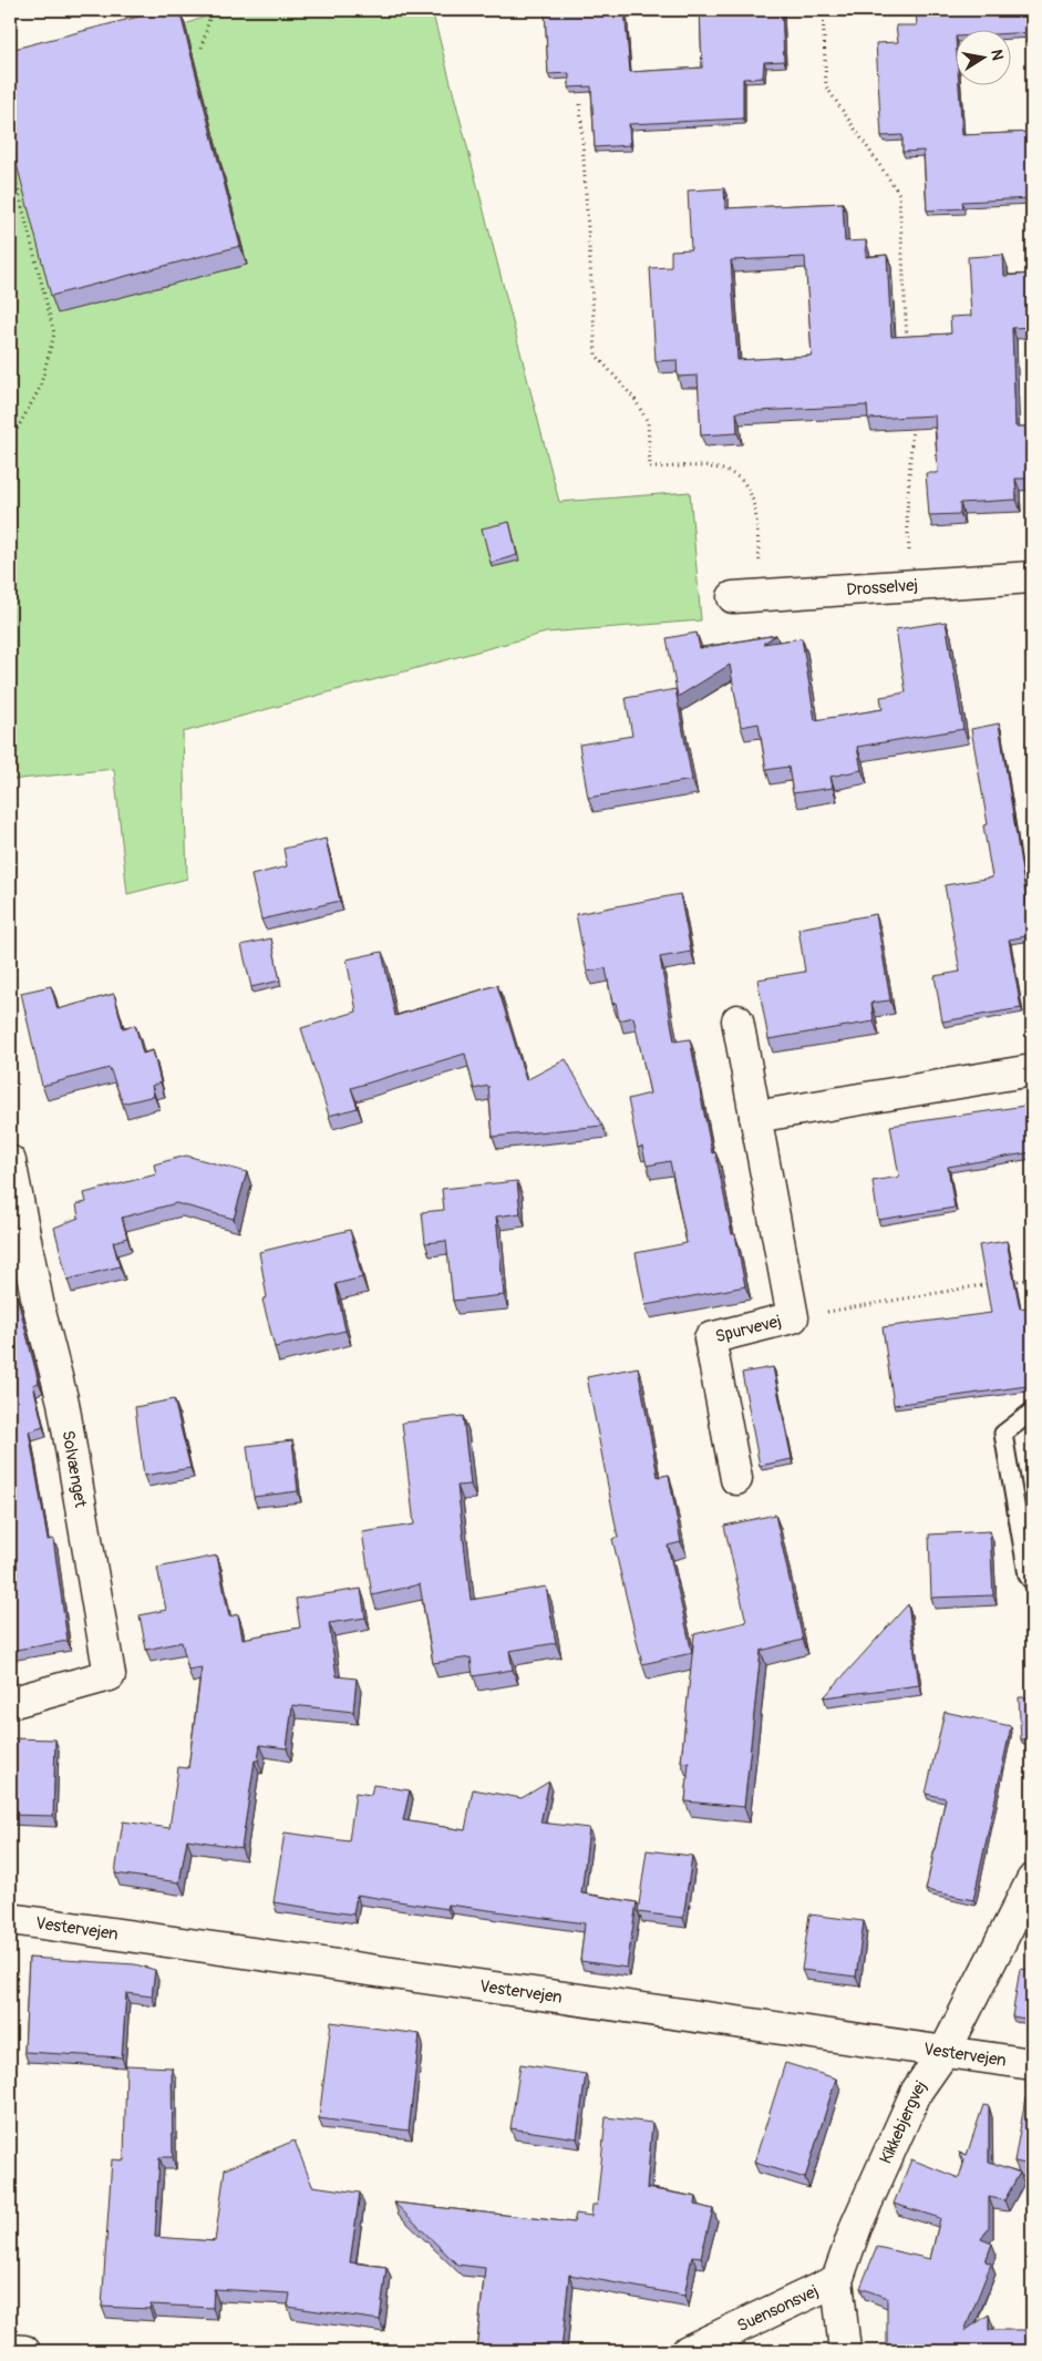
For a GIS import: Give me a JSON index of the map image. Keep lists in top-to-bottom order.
{
  "streets": {
    "street": [
      "Drosselvej",
      "Spurvevej",
      "Solvænget",
      "Vestervejen",
      "Kikkebjergvej",
      "Suensonsvej"
    ]
  },
  "crossings": [
    ["Vestervejen", "Kikkebjergvej"],
    ["Kikkebjergvej", "Suensonsvej"]
  ],
  "north": "right"
}
